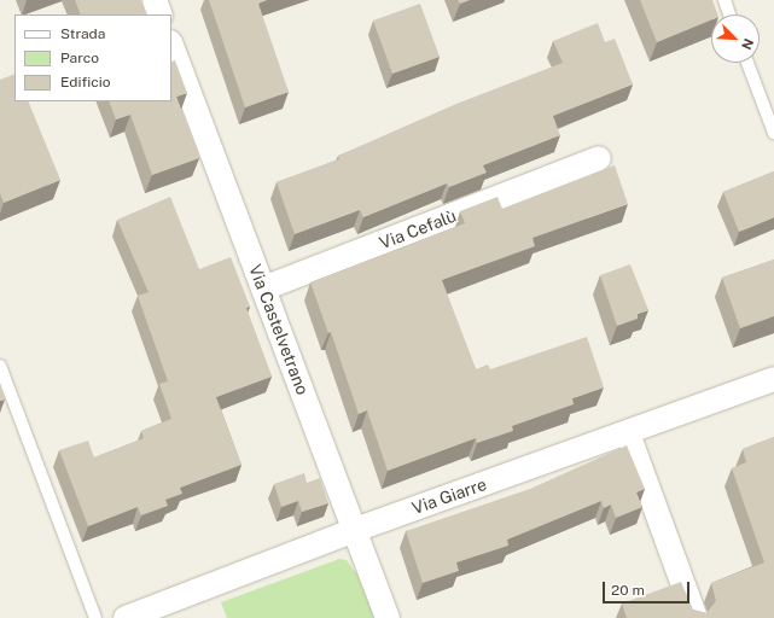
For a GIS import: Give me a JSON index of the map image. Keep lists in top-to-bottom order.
{
  "streets": {
    "street": ["Via Cefalù", "Via Castelvetrano", "Via Giarre"]
  },
  "crossings": [
    ["Via Cefalù", "Via Castelvetrano"],
    ["Via Castelvetrano", "Via Giarre"]
  ],
  "legend": ["Strada", "Parco", "Edificio"],
  "scale_bar": "20 m",
  "north": "bottom right"
}
